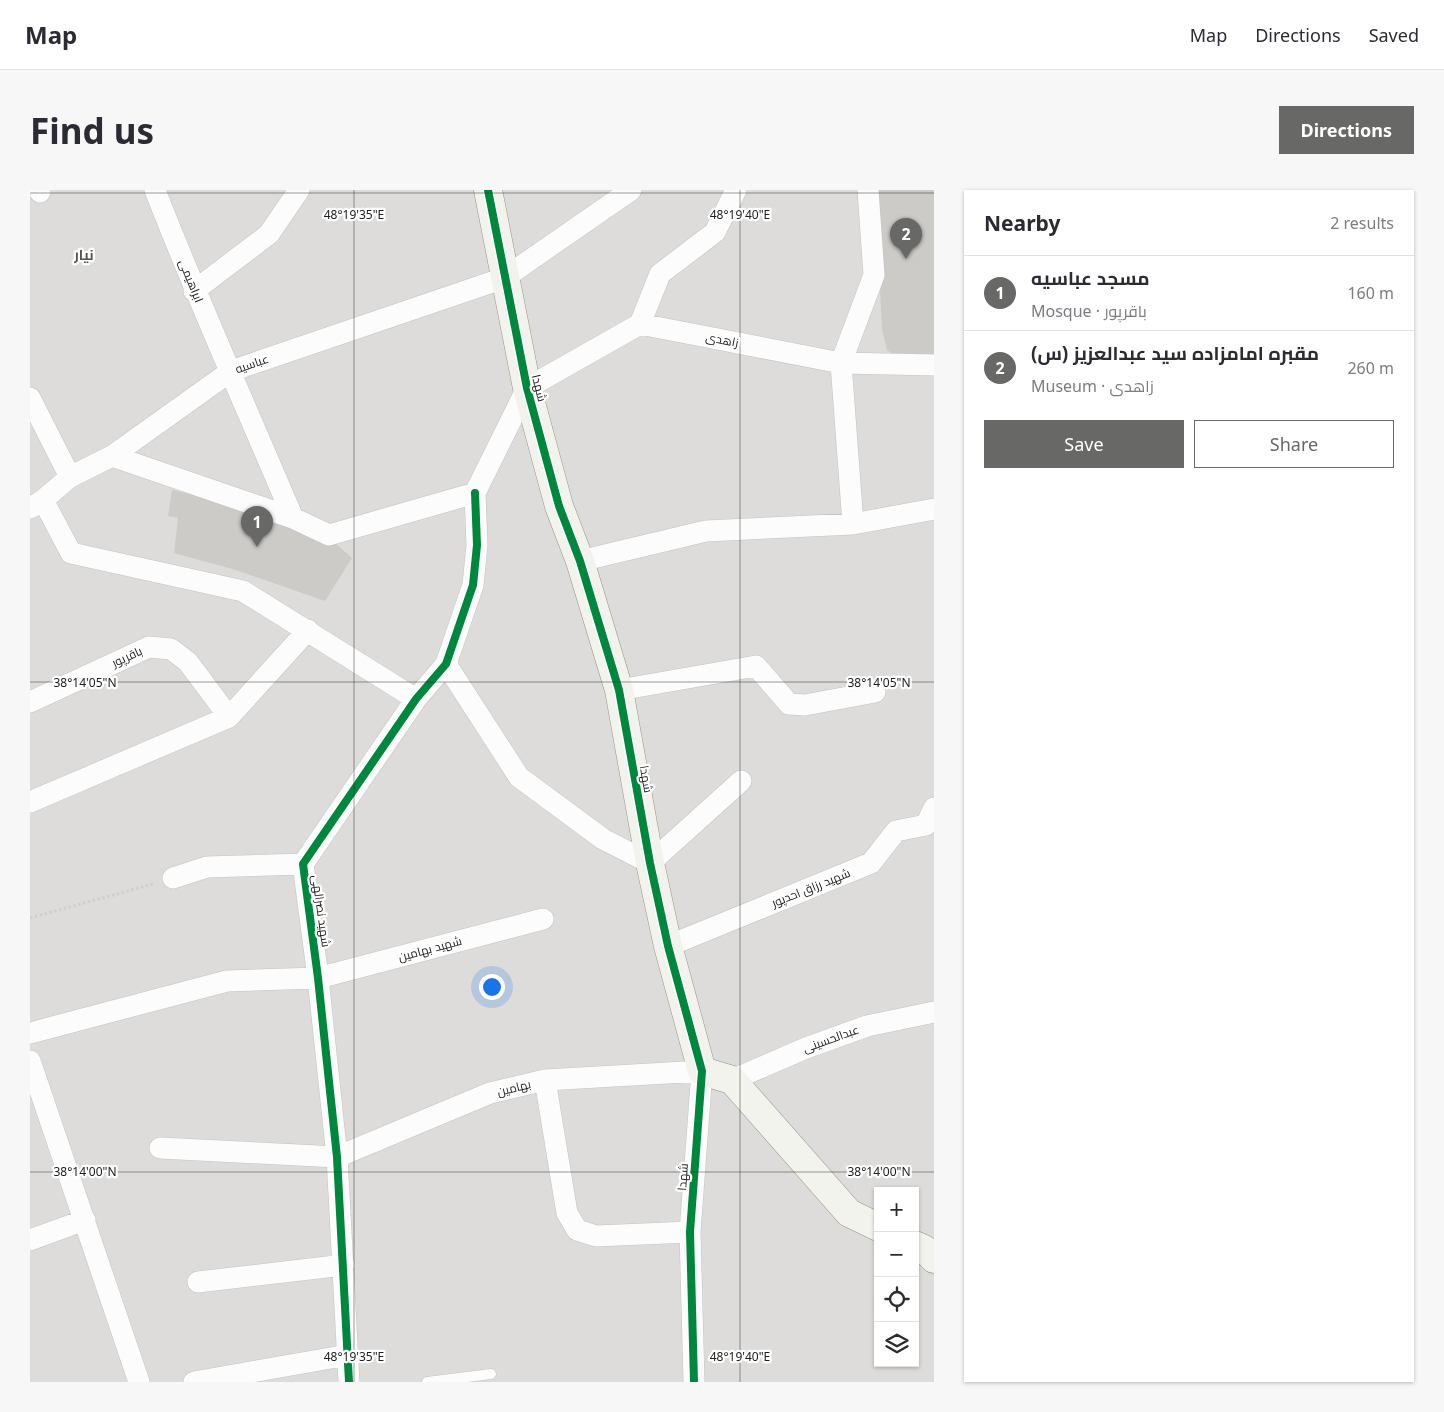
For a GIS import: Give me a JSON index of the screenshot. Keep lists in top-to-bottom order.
{
  "streets": {
    "street": [
      "ابراهیمی",
      "زاهدی",
      "عباسیه",
      "شهدا",
      "باقرپور",
      "شهید رزاق احدپور",
      "شهید نصرالهی",
      "شهید بهامین",
      "عبدالحسینی",
      "بهامین"
    ]
  },
  "crossings": [
    ["ابراهیمی", "عباسیه"],
    ["عباسیه", "شهدا"],
    ["شهدا", "شهید رزاق احدپور"],
    ["شهدا", "بهامین"],
    ["شهید نصرالهی", "شهید بهامین"],
    ["شهید نصرالهی", "بهامین"]
  ],
  "districts": ["نیار"],
  "page": {
    "header": "Map",
    "nav": ["Map", "Directions", "Saved"],
    "buttons": [
      "Directions",
      ["Save", "Share"]
    ],
    "title": "Find us",
    "heading": ["Nearby", "2 results"],
    "pins": ["2", "1"],
    "list": [
      {
        "mark": "1",
        "name": "مسجد عباسیه",
        "note": "Mosque · باقرپور",
        "value": "160 m"
      },
      {
        "mark": "2",
        "name": "مقبره امامزاده سید عبدالعزیز (س)",
        "note": "Museum · زاهدی",
        "value": "260 m"
      }
    ],
    "map_buttons": ["+", "−"]
  },
  "coordinates": [
    "48°19'35\"E",
    "48°19'40\"E",
    "38°14'05\"N",
    "38°14'00\"N"
  ]
}
